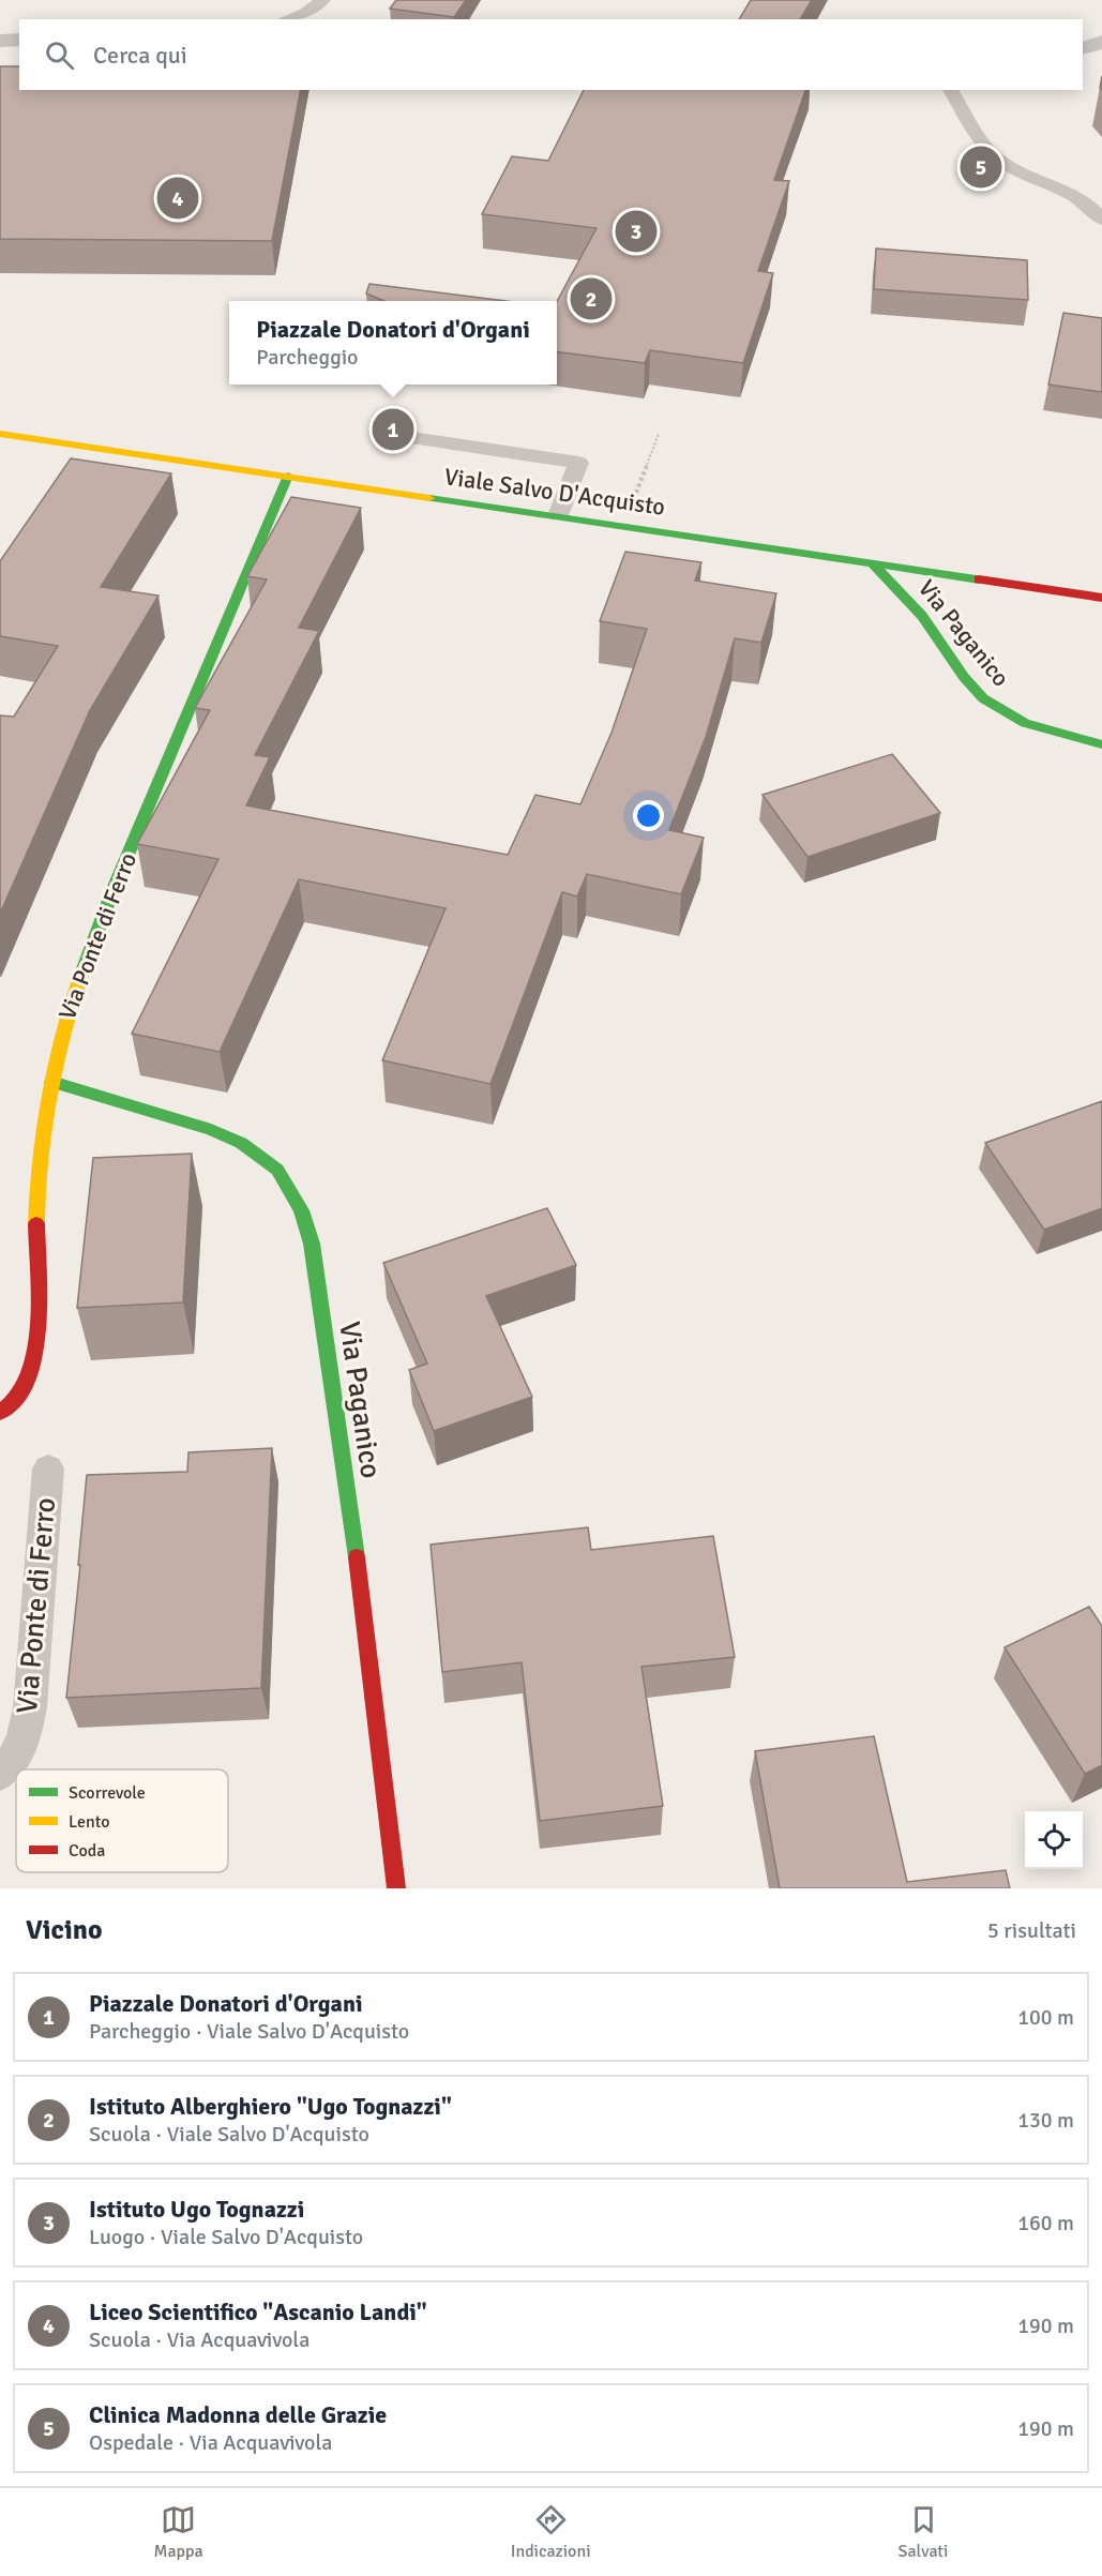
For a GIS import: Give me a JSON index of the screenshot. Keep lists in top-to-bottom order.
{
  "streets": {
    "street": ["Viale Salvo D'Acquisto", "Via Paganico", "Via Ponte di Ferro"]
  },
  "crossings": [
    ["Viale Salvo D'Acquisto", "Via Paganico"],
    ["Viale Salvo D'Acquisto", "Via Ponte di Ferro"],
    ["Via Paganico", "Via Ponte di Ferro"]
  ],
  "legend": ["Scorrevole", "Lento", "Coda"],
  "page": {
    "search": "Cerca qui",
    "pins": [
      "5",
      "4",
      "3",
      "2",
      "1"
    ],
    "popup": ["Piazzale Donatori d'Organi", "Parcheggio"],
    "heading": ["Vicino", "5 risultati"],
    "list": [
      {
        "mark": "1",
        "name": "Piazzale Donatori d'Organi",
        "note": "Parcheggio · Viale Salvo D'Acquisto",
        "value": "100 m"
      },
      {
        "mark": "2",
        "name": "Istituto Alberghiero \"Ugo Tognazzi\"",
        "note": "Scuola · Viale Salvo D'Acquisto",
        "value": "130 m"
      },
      {
        "mark": "3",
        "name": "Istituto Ugo Tognazzi",
        "note": "Luogo · Viale Salvo D'Acquisto",
        "value": "160 m"
      },
      {
        "mark": "4",
        "name": "Liceo Scientifico \"Ascanio Landi\"",
        "note": "Scuola · Via Acquavivola",
        "value": "190 m"
      },
      {
        "mark": "5",
        "name": "Clinica Madonna delle Grazie",
        "note": "Ospedale · Via Acquavivola",
        "value": "190 m"
      }
    ],
    "nav": ["Mappa", "Indicazioni", "Salvati"]
  }
}
